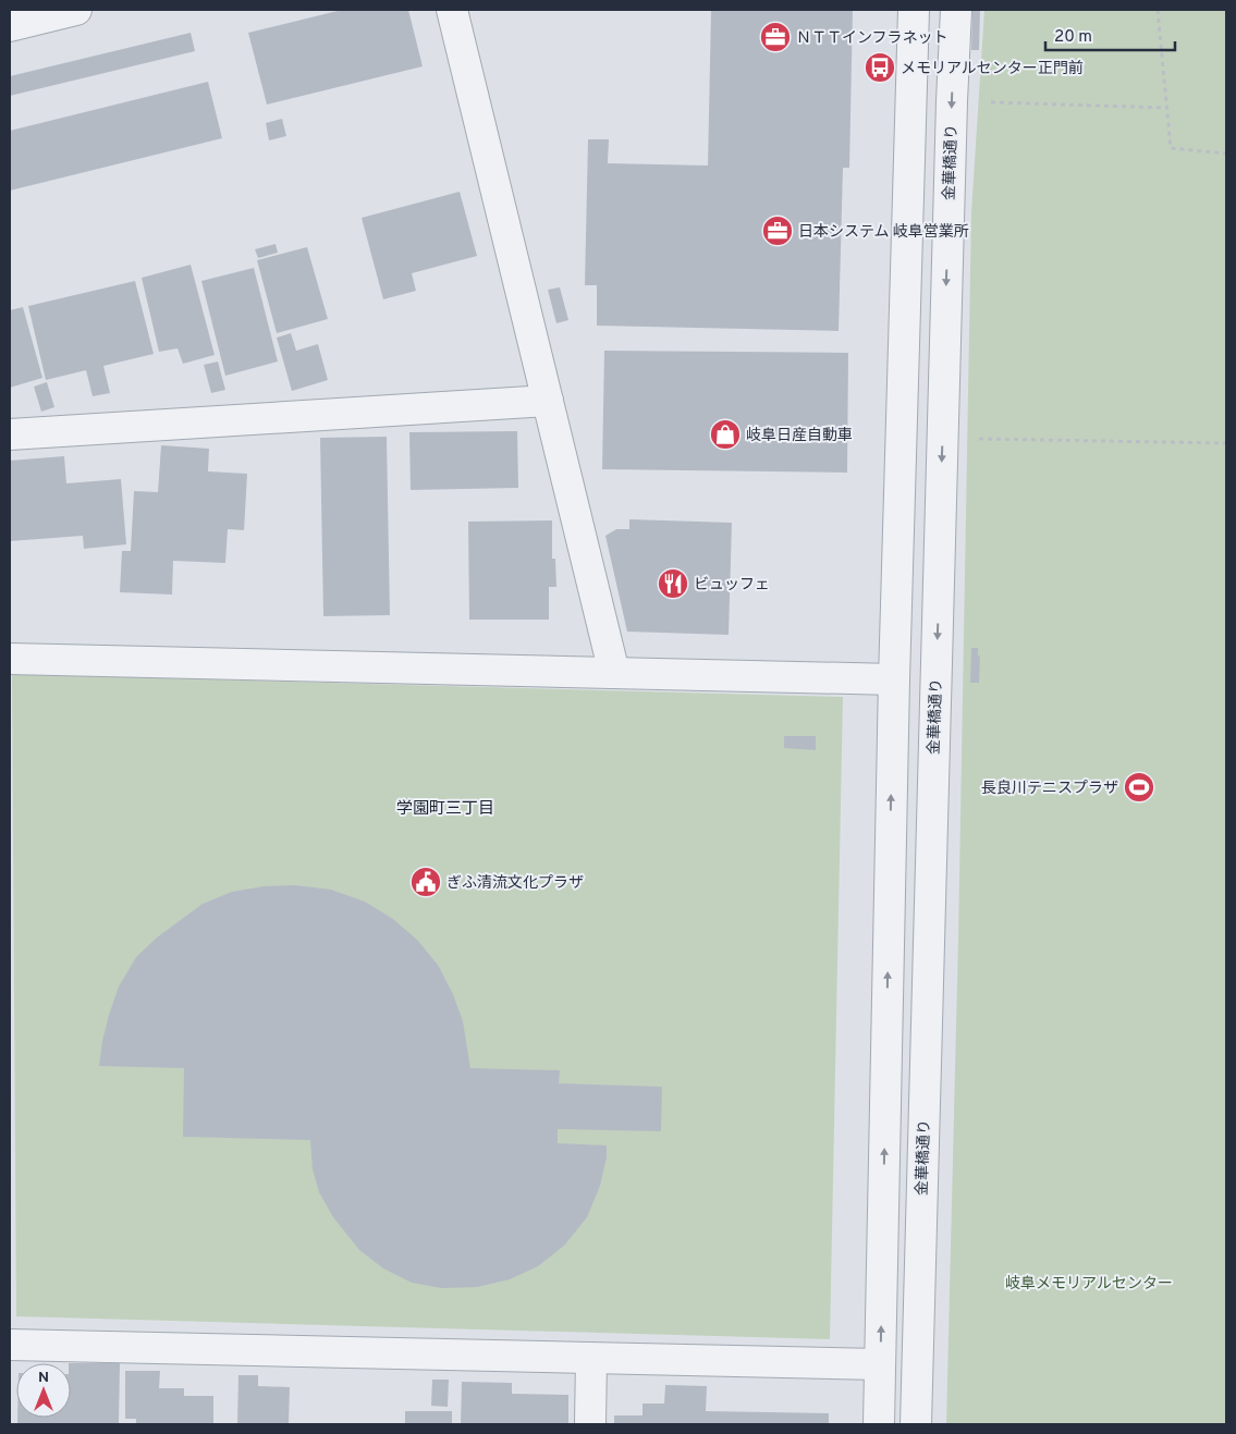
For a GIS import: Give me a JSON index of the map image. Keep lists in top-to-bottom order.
{
  "streets": {
    "street": ["金華橋通り"]
  },
  "districts": ["学園町三丁目"],
  "parks": ["岐阜メモリアルセンター"],
  "places": {
    "office": ["ＮＴＴインフラネット", "日本システム 岐阜営業所"],
    "bus stop": ["メモリアルセンター正門前"],
    "shop": ["岐阜日産自動車"],
    "restaurant": ["ビュッフェ"],
    "sports": ["長良川テニスプラザ"],
    "public building": ["ぎふ清流文化プラザ"]
  },
  "scale_bar": "20 m",
  "north": "top"
}
